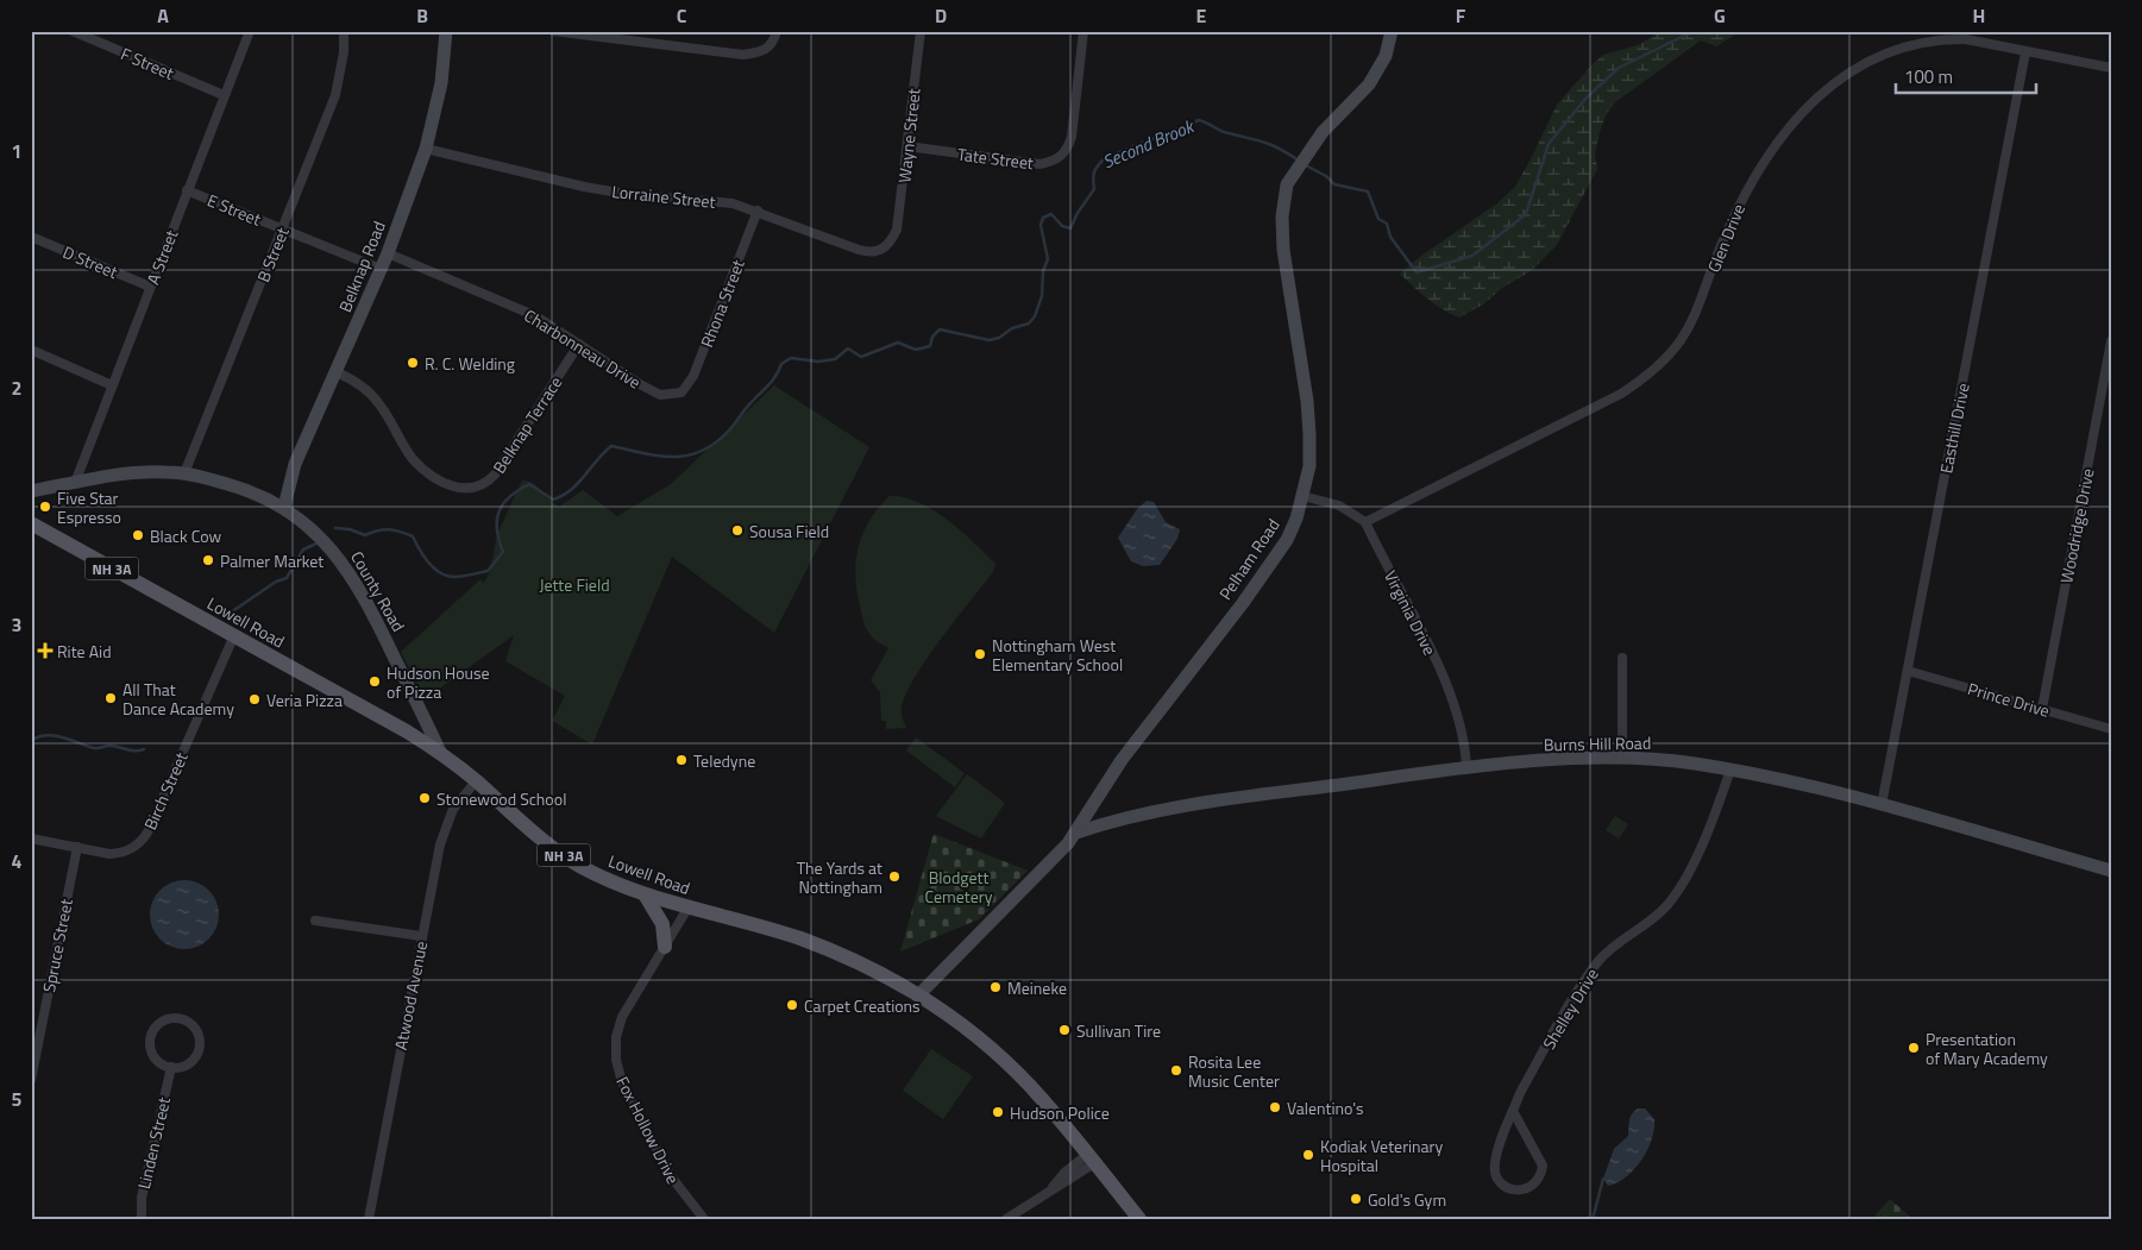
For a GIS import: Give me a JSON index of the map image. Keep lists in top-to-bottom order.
{
  "streets": {
    "main road": ["NH 3A", "Lowell Road"],
    "street": [
      "F Street",
      "Wayne Street",
      "Tate Street",
      "Lorraine Street",
      "E Street",
      "Glen Drive",
      "B Street",
      "A Street",
      "D Street",
      "Belknap Road",
      "Rhona Street",
      "Charbonneau Drive",
      "Belknap Terrace",
      "Easthill Drive",
      "Woodridge Drive",
      "Pelham Road",
      "County Road",
      "Virginia Drive",
      "Prince Drive",
      "Burns Hill Road",
      "Birch Street",
      "Spruce Street",
      "Atwood Avenue",
      "Shelley Drive",
      "Fox Hollow Drive",
      "Linden Street"
    ]
  },
  "crossings": [
    ["F Street", "A Street"],
    ["Wayne Street", "Tate Street"],
    ["Wayne Street", "Lorraine Street"],
    ["Lorraine Street", "Belknap Road"],
    ["Lorraine Street", "Rhona Street"],
    ["E Street", "B Street"],
    ["E Street", "A Street"],
    ["E Street", "Belknap Road"],
    ["Glen Drive", "Easthill Drive"],
    ["Glen Drive", "Virginia Drive"],
    ["B Street", "County Road"],
    ["A Street", "D Street"],
    ["A Street", "County Road"],
    ["Belknap Road", "Charbonneau Drive"],
    ["Belknap Road", "Belknap Terrace"],
    ["Belknap Road", "County Road"],
    ["Rhona Street", "Charbonneau Drive"],
    ["Charbonneau Drive", "Belknap Terrace"],
    ["Easthill Drive", "Prince Drive"],
    ["Easthill Drive", "Burns Hill Road"],
    ["Woodridge Drive", "Prince Drive"],
    ["Pelham Road", "Lowell Road"],
    ["Pelham Road", "Burns Hill Road"],
    ["County Road", "Lowell Road"],
    ["Virginia Drive", "Burns Hill Road"],
    ["Lowell Road", "Birch Street"],
    ["Lowell Road", "Atwood Avenue"],
    ["Lowell Road", "Fox Hollow Drive"],
    ["Burns Hill Road", "Shelley Drive"],
    ["Birch Street", "Spruce Street"]
  ],
  "water": ["Second Brook"],
  "parks": ["Jette Field", "Blodgett Cemetery"],
  "places": {
    "other": [
      "R. C. Welding",
      "Five Star Espresso",
      "Sousa Field",
      "Black Cow",
      "Palmer Market",
      "Nottingham West Elementary School",
      "Hudson House of Pizza",
      "All That Dance Academy",
      "Veria Pizza",
      "Teledyne",
      "Stonewood School",
      "The Yards at Nottingham",
      "Meineke",
      "Carpet Creations",
      "Sullivan Tire",
      "Presentation of Mary Academy",
      "Rosita Lee Music Center",
      "Valentino's",
      "Hudson Police",
      "Kodiak Veterinary Hospital",
      "Gold's Gym"
    ],
    "health": ["Rite Aid"]
  },
  "scale_bar": "100 m",
  "grid": {
    "columns": [
      "A",
      "B",
      "C",
      "D",
      "E",
      "F",
      "G",
      "H"
    ],
    "rows": [
      "1",
      "2",
      "3",
      "4",
      "5"
    ]
  }
}
